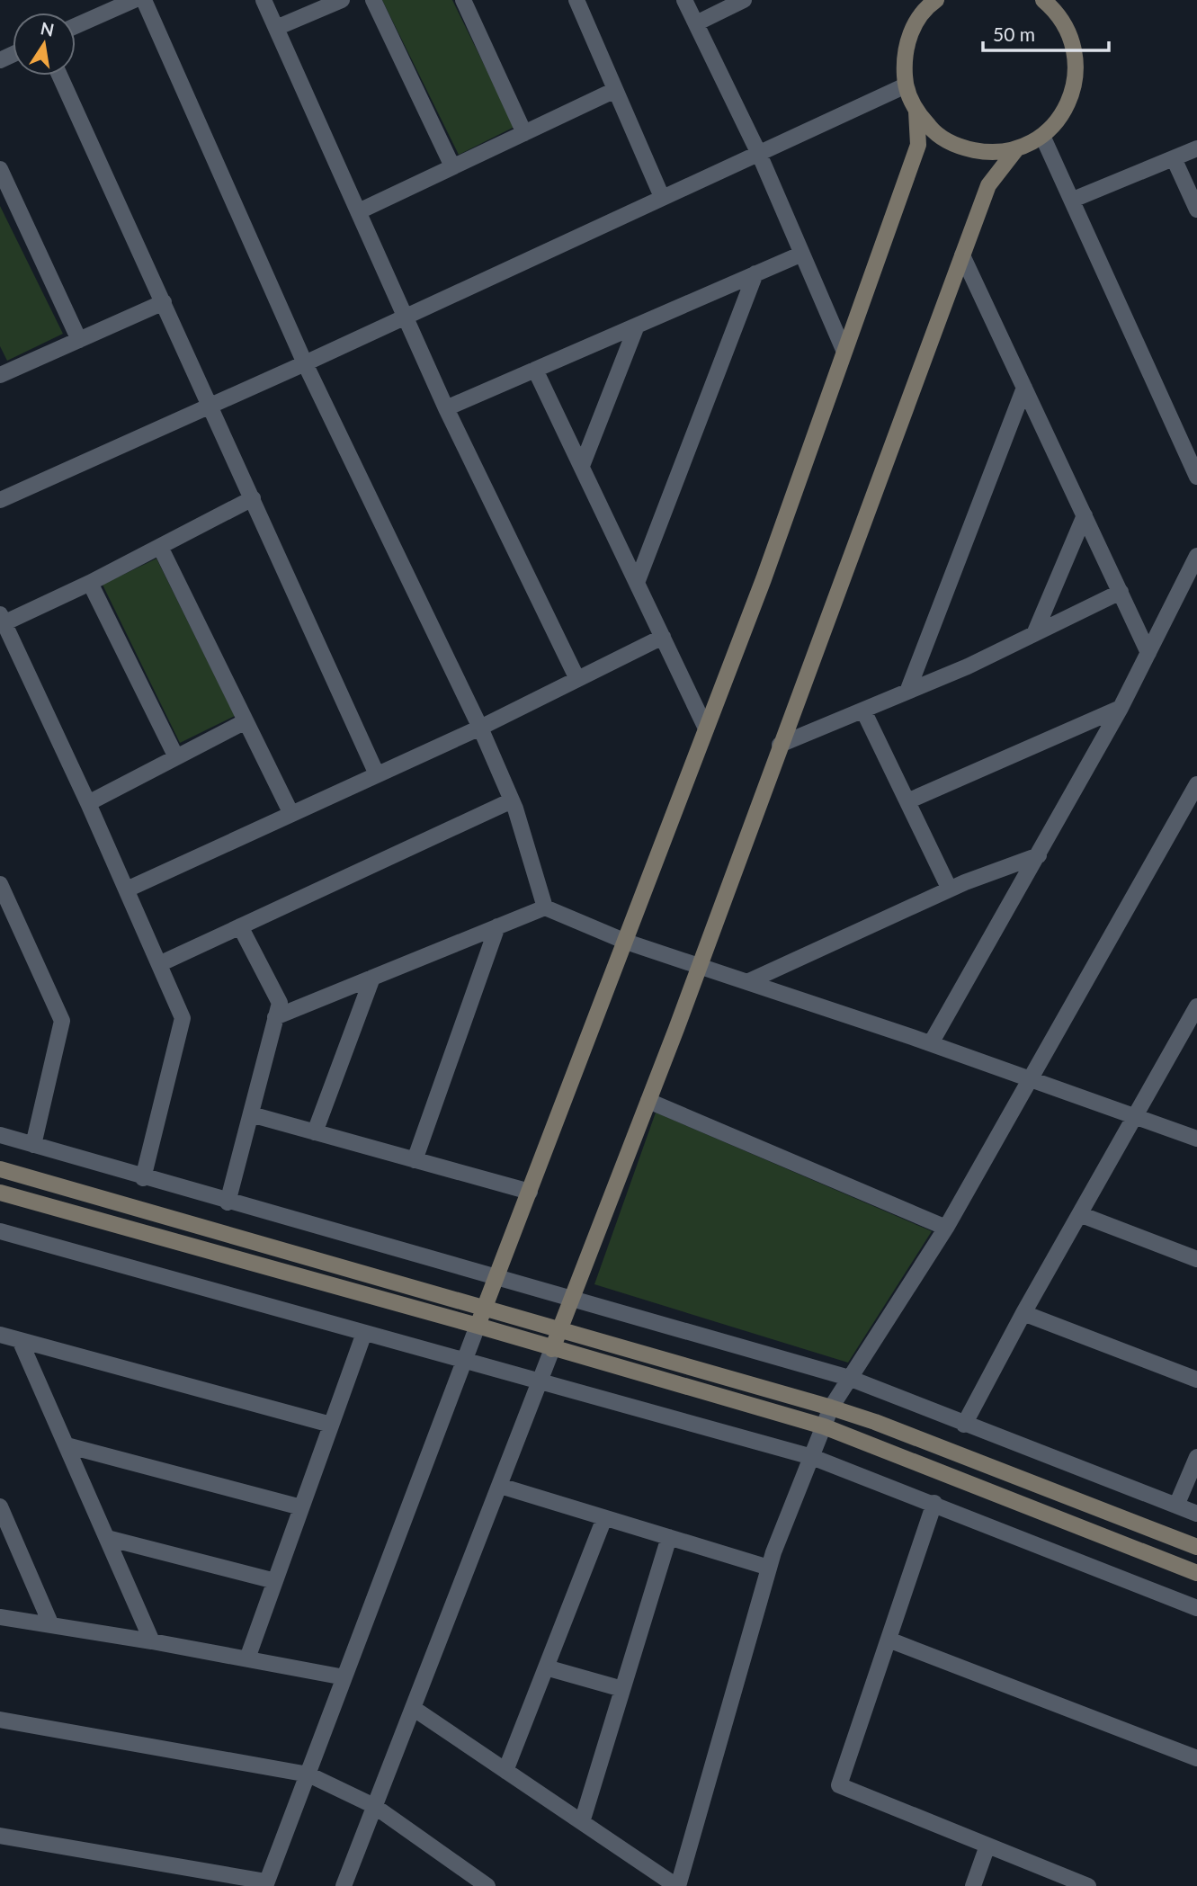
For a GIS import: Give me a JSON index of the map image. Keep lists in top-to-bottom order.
{
  "scale_bar": "50 m",
  "north": "top"
}
